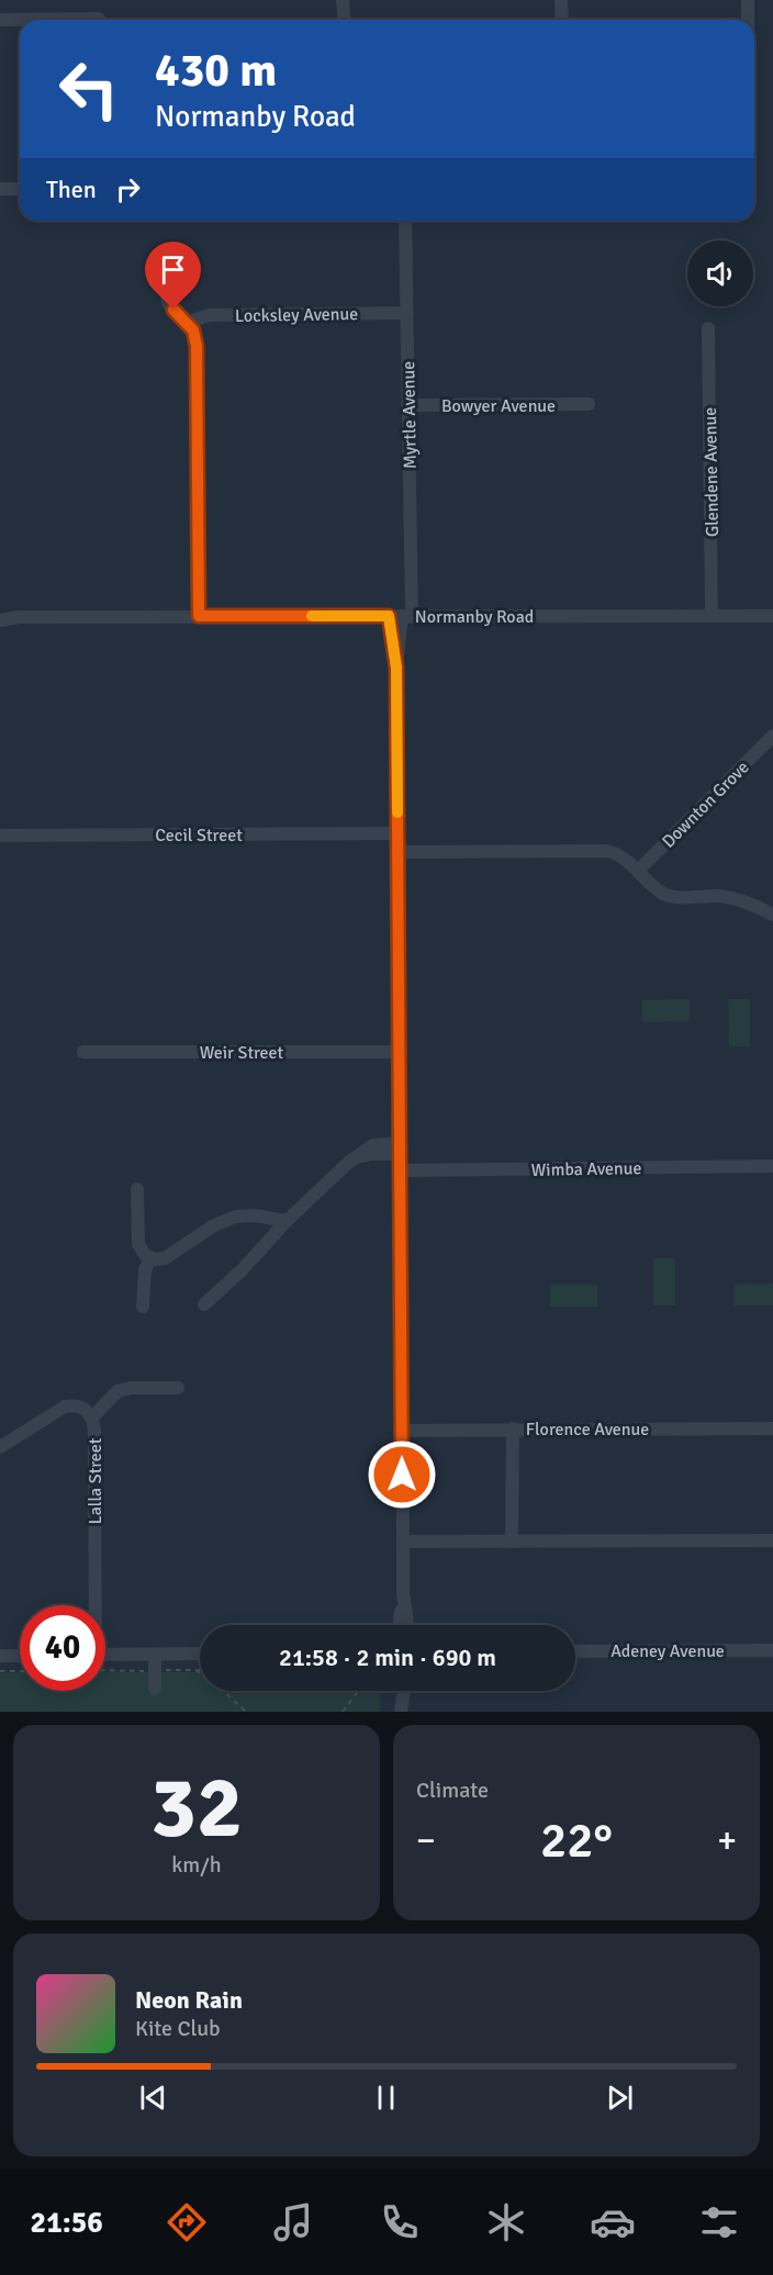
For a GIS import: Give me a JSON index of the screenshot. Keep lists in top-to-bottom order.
{
  "streets": {
    "street": [
      "Locksley Avenue",
      "Bowyer Avenue",
      "Myrtle Avenue",
      "Glendene Avenue",
      "Normanby Road",
      "Downton Grove",
      "Cecil Street",
      "Weir Street",
      "Wimba Avenue",
      "Florence Avenue",
      "Lalla Street",
      "Adeney Avenue"
    ]
  },
  "crossings": [
    ["Locksley Avenue", "Myrtle Avenue"],
    ["Bowyer Avenue", "Myrtle Avenue"],
    ["Myrtle Avenue", "Normanby Road"],
    ["Myrtle Avenue", "Cecil Street"],
    ["Myrtle Avenue", "Weir Street"],
    ["Myrtle Avenue", "Wimba Avenue"],
    ["Myrtle Avenue", "Florence Avenue"],
    ["Glendene Avenue", "Normanby Road"]
  ],
  "page": {
    "turn": ["430 m", "Normanby Road"],
    "then": "Then",
    "limit": "40",
    "trip": "21:58 · 2 min · 690 m",
    "tile": [
      ["32", "km/h"],
      "Climate"
    ],
    "heat": ["−", "22°", "+"],
    "song": ["Neon Rain", "Kite Club"],
    "tabs": "21:56"
  }
}
